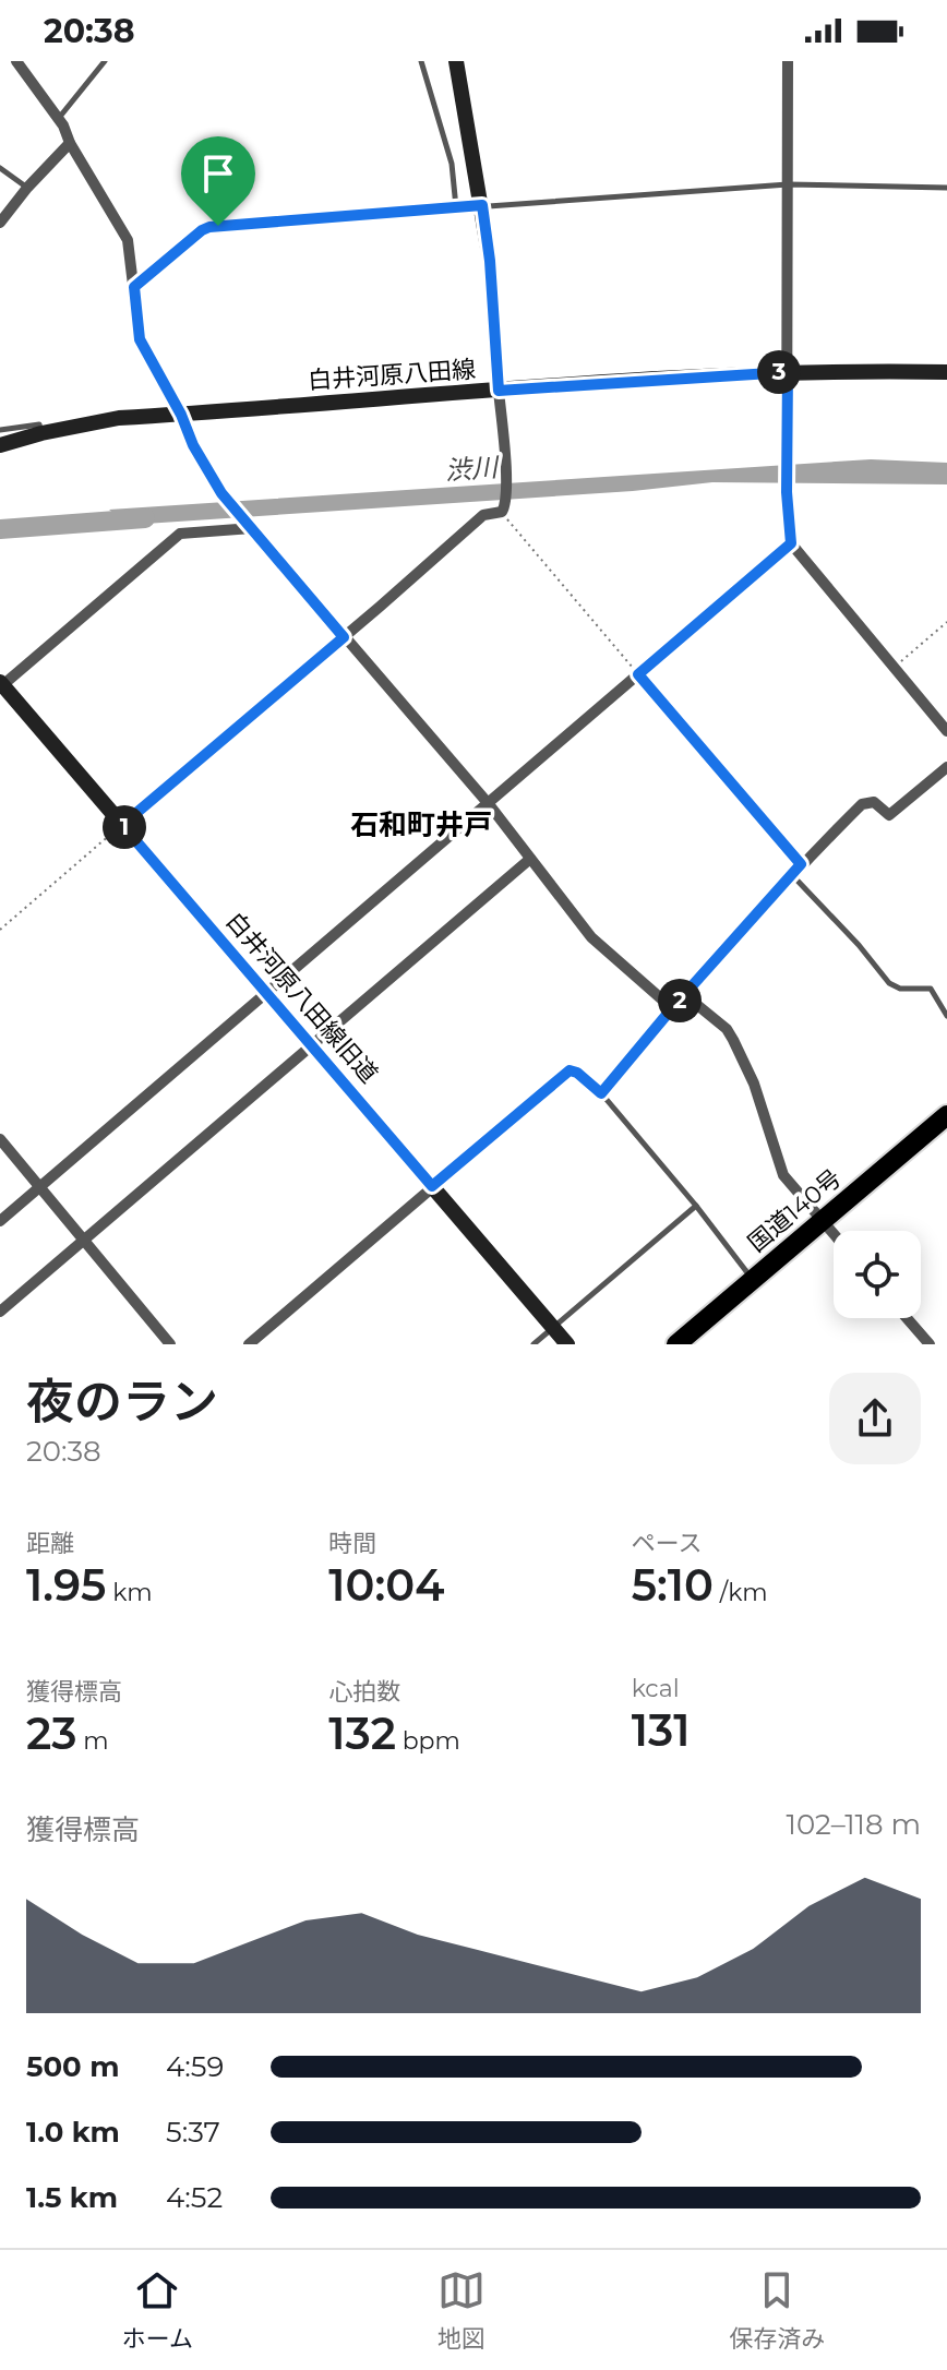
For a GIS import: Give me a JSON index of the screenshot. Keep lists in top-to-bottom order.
{
  "streets": {
    "highway": ["国道140号"],
    "street": ["白井河原八田線", "白井河原八田線旧道"]
  },
  "districts": ["石和町井戸"],
  "water": ["渋川"],
  "page": {
    "status": "20:38",
    "pins": ["3", "1", "2"],
    "heading": ["夜のラン", "20:38"],
    "stats": [
      ["距離", "1.95 km"],
      ["時間", "10:04"],
      ["ペース", "5:10 /km"],
      ["獲得標高", "23 m"],
      ["心拍数", "132 bpm"],
      ["kcal", "131"]
    ],
    "chart": ["獲得標高", "102–118 m"],
    "list": [
      {
        "name": "500 m",
        "note": "4:59"
      },
      {
        "name": "1.0 km",
        "note": "5:37"
      },
      {
        "name": "1.5 km",
        "note": "4:52"
      }
    ],
    "tabs": ["ホーム", "地図", "保存済み"]
  }
}
